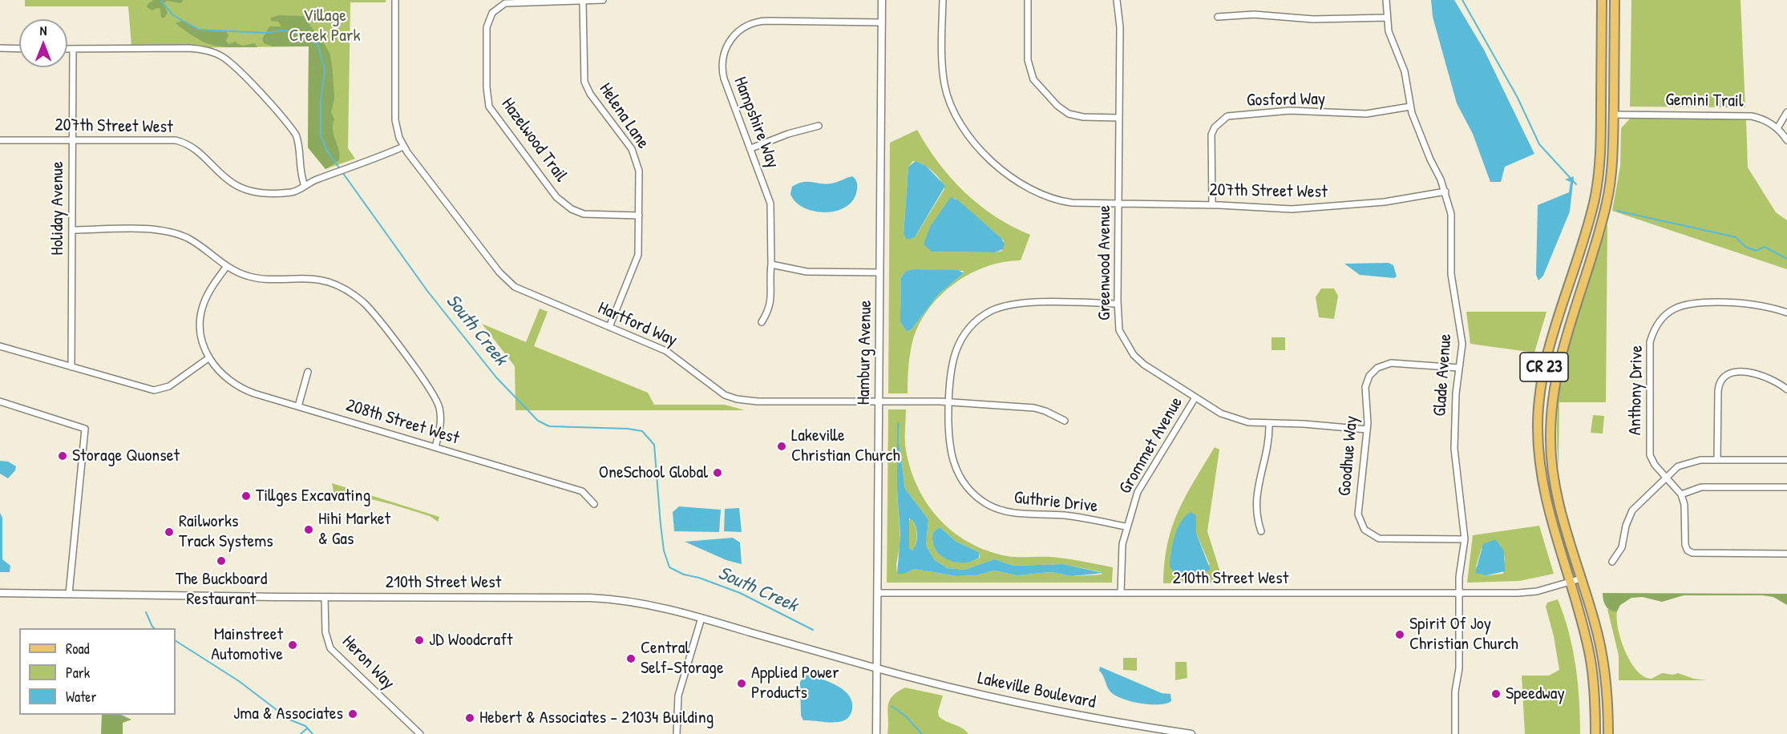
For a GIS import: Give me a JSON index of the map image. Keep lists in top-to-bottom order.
{
  "streets": {
    "main road": ["CR 23"],
    "street": [
      "Gosford Way",
      "Gemini Trail",
      "Helena Lane",
      "Hampshire Way",
      "207th Street West",
      "Hazelwood Trail",
      "Holiday Avenue",
      "Greenwood Avenue",
      "Hartford Way",
      "Hamburg Avenue",
      "Glade Avenue",
      "Anthony Drive",
      "208th Street West",
      "Grommet Avenue",
      "Goodhue Way",
      "Guthrie Drive",
      "210th Street West",
      "Heron Way",
      "Lakeville Boulevard"
    ]
  },
  "crossings": [
    ["Gosford Way", "207th Street West"],
    ["Gosford Way", "Glade Avenue"],
    ["Gemini Trail", "CR 23"],
    ["Helena Lane", "Hazelwood Trail"],
    ["Helena Lane", "Hartford Way"],
    ["Hampshire Way", "Hamburg Avenue"],
    ["207th Street West", "Holiday Avenue"],
    ["207th Street West", "Greenwood Avenue"],
    ["207th Street West", "Hartford Way"],
    ["207th Street West", "Glade Avenue"],
    ["Greenwood Avenue", "Grommet Avenue"],
    ["Greenwood Avenue", "Goodhue Way"],
    ["Greenwood Avenue", "Guthrie Drive"],
    ["Hartford Way", "Hamburg Avenue"],
    ["Hartford Way", "Guthrie Drive"],
    ["Hamburg Avenue", "210th Street West"],
    ["Hamburg Avenue", "Lakeville Boulevard"],
    ["CR 23", "210th Street West"],
    ["Glade Avenue", "Goodhue Way"],
    ["Glade Avenue", "210th Street West"],
    ["Grommet Avenue", "Guthrie Drive"],
    ["Grommet Avenue", "210th Street West"],
    ["210th Street West", "Heron Way"],
    ["210th Street West", "Lakeville Boulevard"]
  ],
  "water": ["South Creek"],
  "parks": ["Village Creek Park"],
  "places": [
    "Lakeville Christian Church",
    "Storage Quonset",
    "OneSchool Global",
    "Tillges Excavating",
    "Hihi Market & Gas",
    "Railworks Track Systems",
    "The Buckboard Restaurant",
    "Spirit Of Joy Christian Church",
    "JD Woodcraft",
    "Mainstreet Automotive",
    "Central Self-Storage",
    "Applied Power Products",
    "Speedway",
    "Jma & Associates",
    "Hebert & Associates - 21034 Building"
  ],
  "legend": ["Road", "Park", "Water"],
  "north": "top"
}
